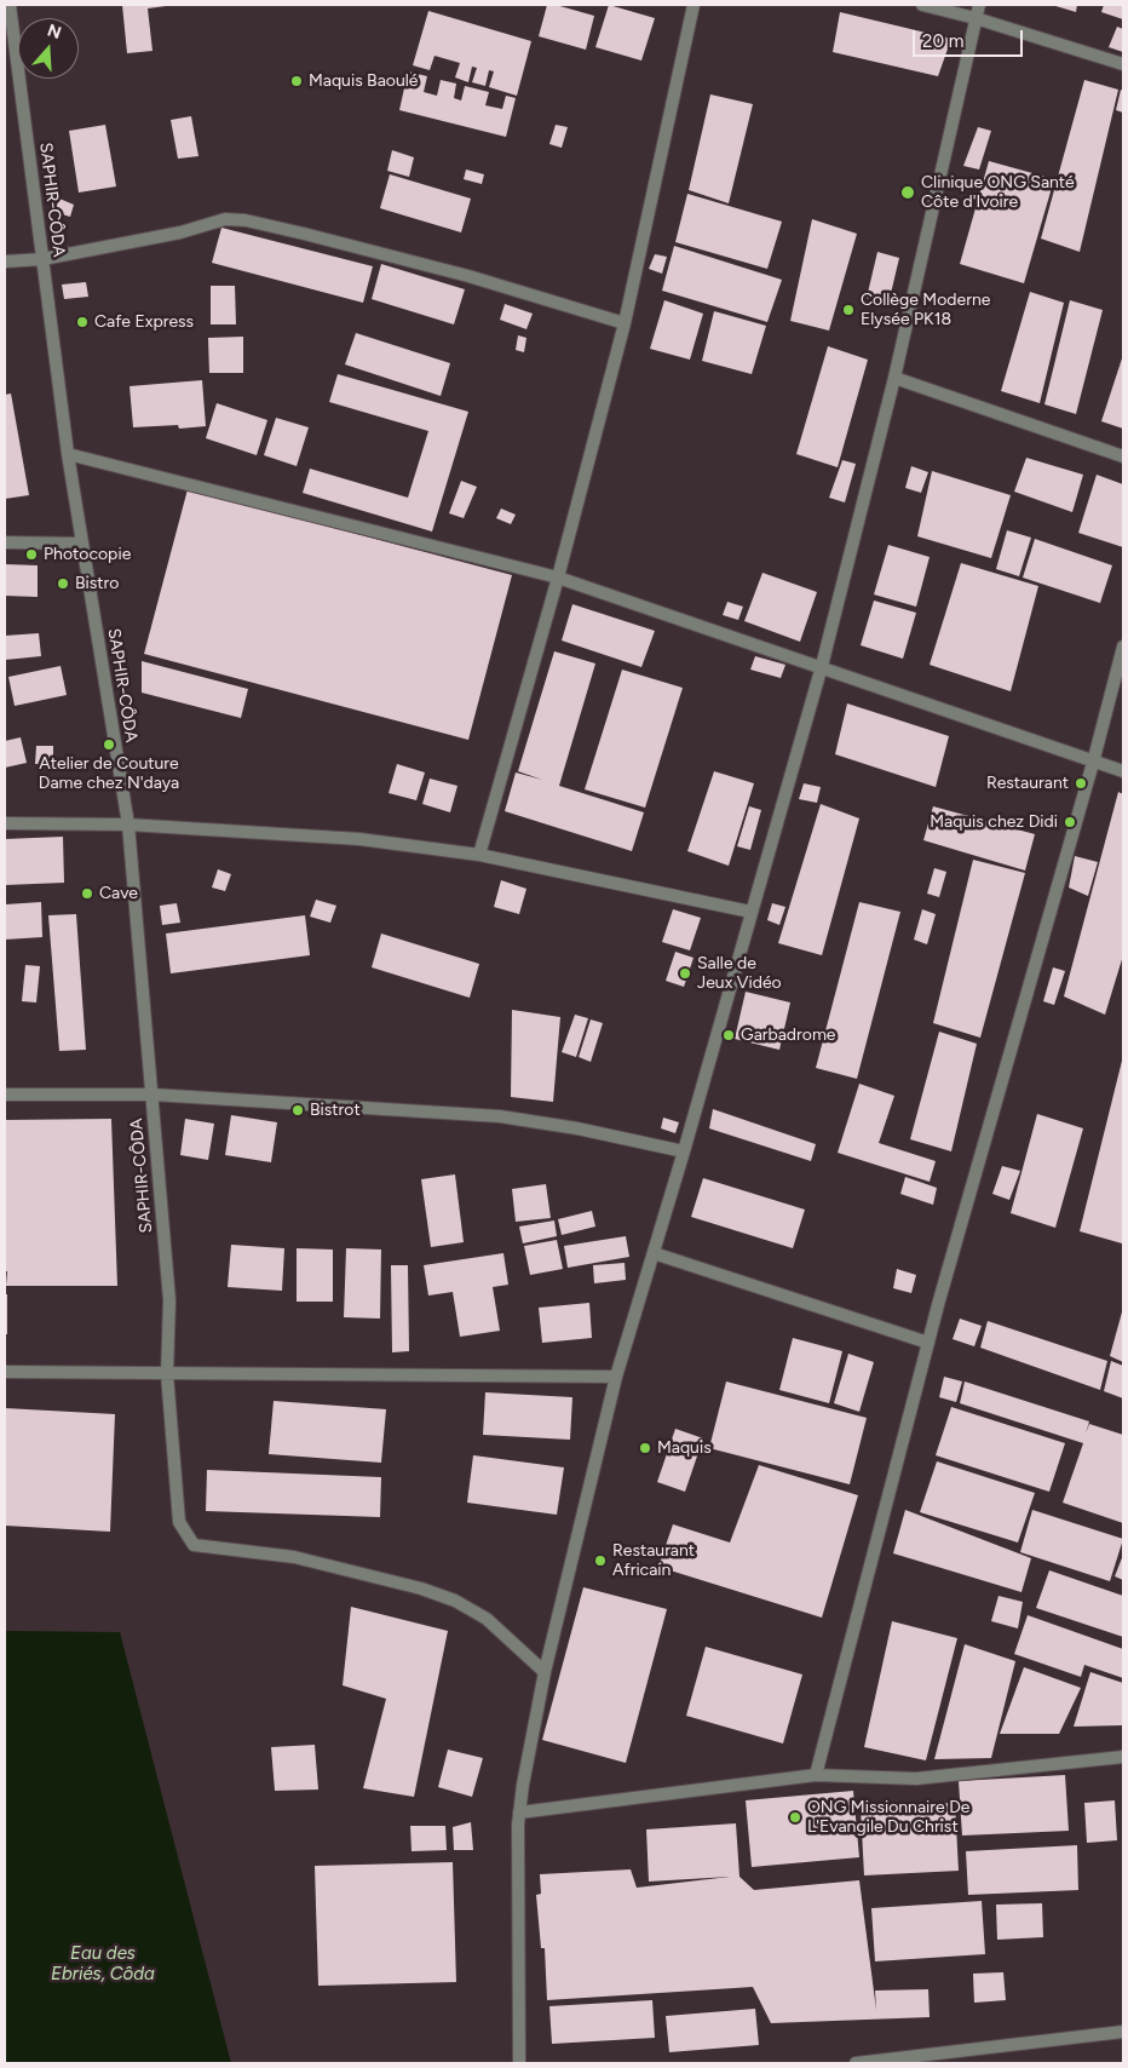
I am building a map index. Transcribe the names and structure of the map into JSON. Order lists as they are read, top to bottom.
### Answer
{
  "streets": {
    "street": ["SAPHIR-CÔDA"]
  },
  "water": ["Eau des Ebriés, Côda"],
  "places": [
    "Maquis Baoulé",
    "Clinique ONG Santé Côte d'Ivoire",
    "Collège Moderne Elysée PK18",
    "Cafe Express",
    "Photocopie",
    "Bistro",
    "Atelier de Couture Dame chez N'daya",
    "Restaurant",
    "Maquis chez Didi",
    "Cave",
    "Salle de Jeux Vidéo",
    "Garbadrome",
    "Bistrot",
    "Maquis",
    "Restaurant Africain",
    "ONG Missionnaire De L'Evangile Du Christ"
  ],
  "scale_bar": "20 m",
  "north": "top"
}
